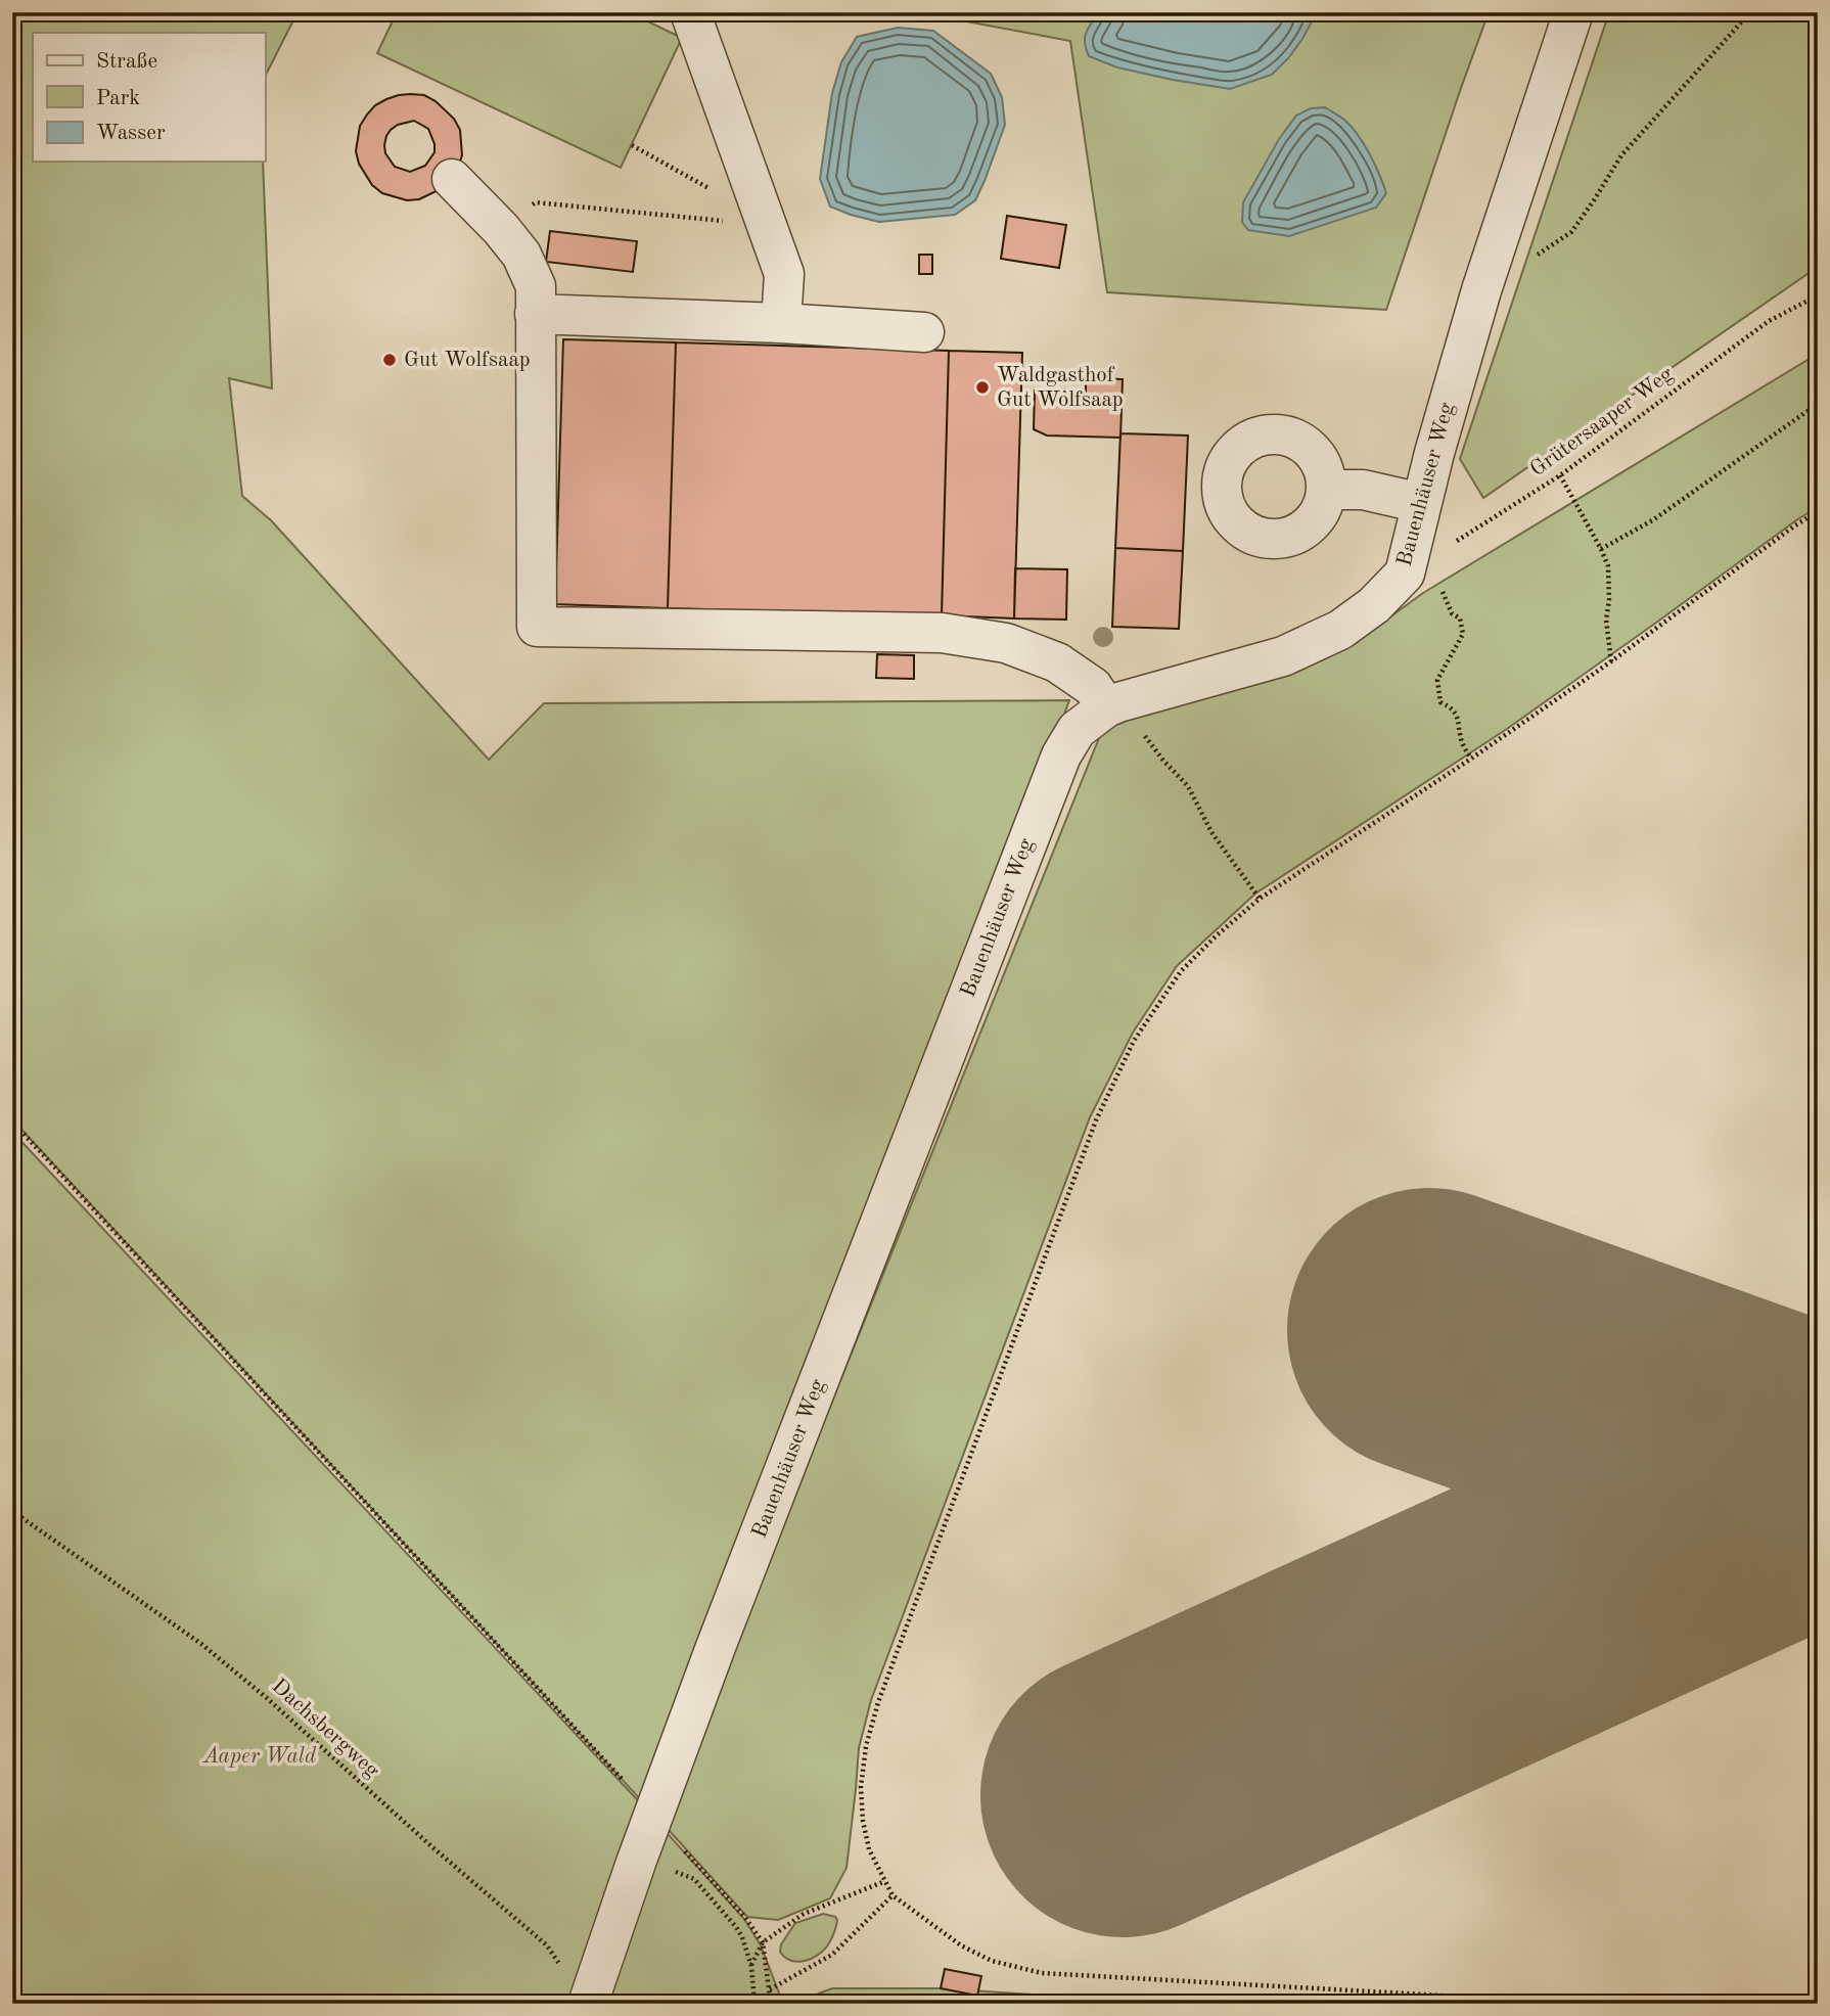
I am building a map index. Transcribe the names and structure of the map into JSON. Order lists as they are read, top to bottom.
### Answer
{
  "streets": {
    "street": ["Bauenhäuser Weg"],
    "path": ["Grütersaaper Weg", "Dachsbergweg"]
  },
  "crossings": [
    ["Grütersaaper Weg", "Bauenhäuser Weg"]
  ],
  "parks": ["Aaper Wald"],
  "places": ["Gut Wolfsaap", "Waldgasthof Gut Wolfsaap"],
  "legend": ["Straße", "Park", "Wasser"]
}
